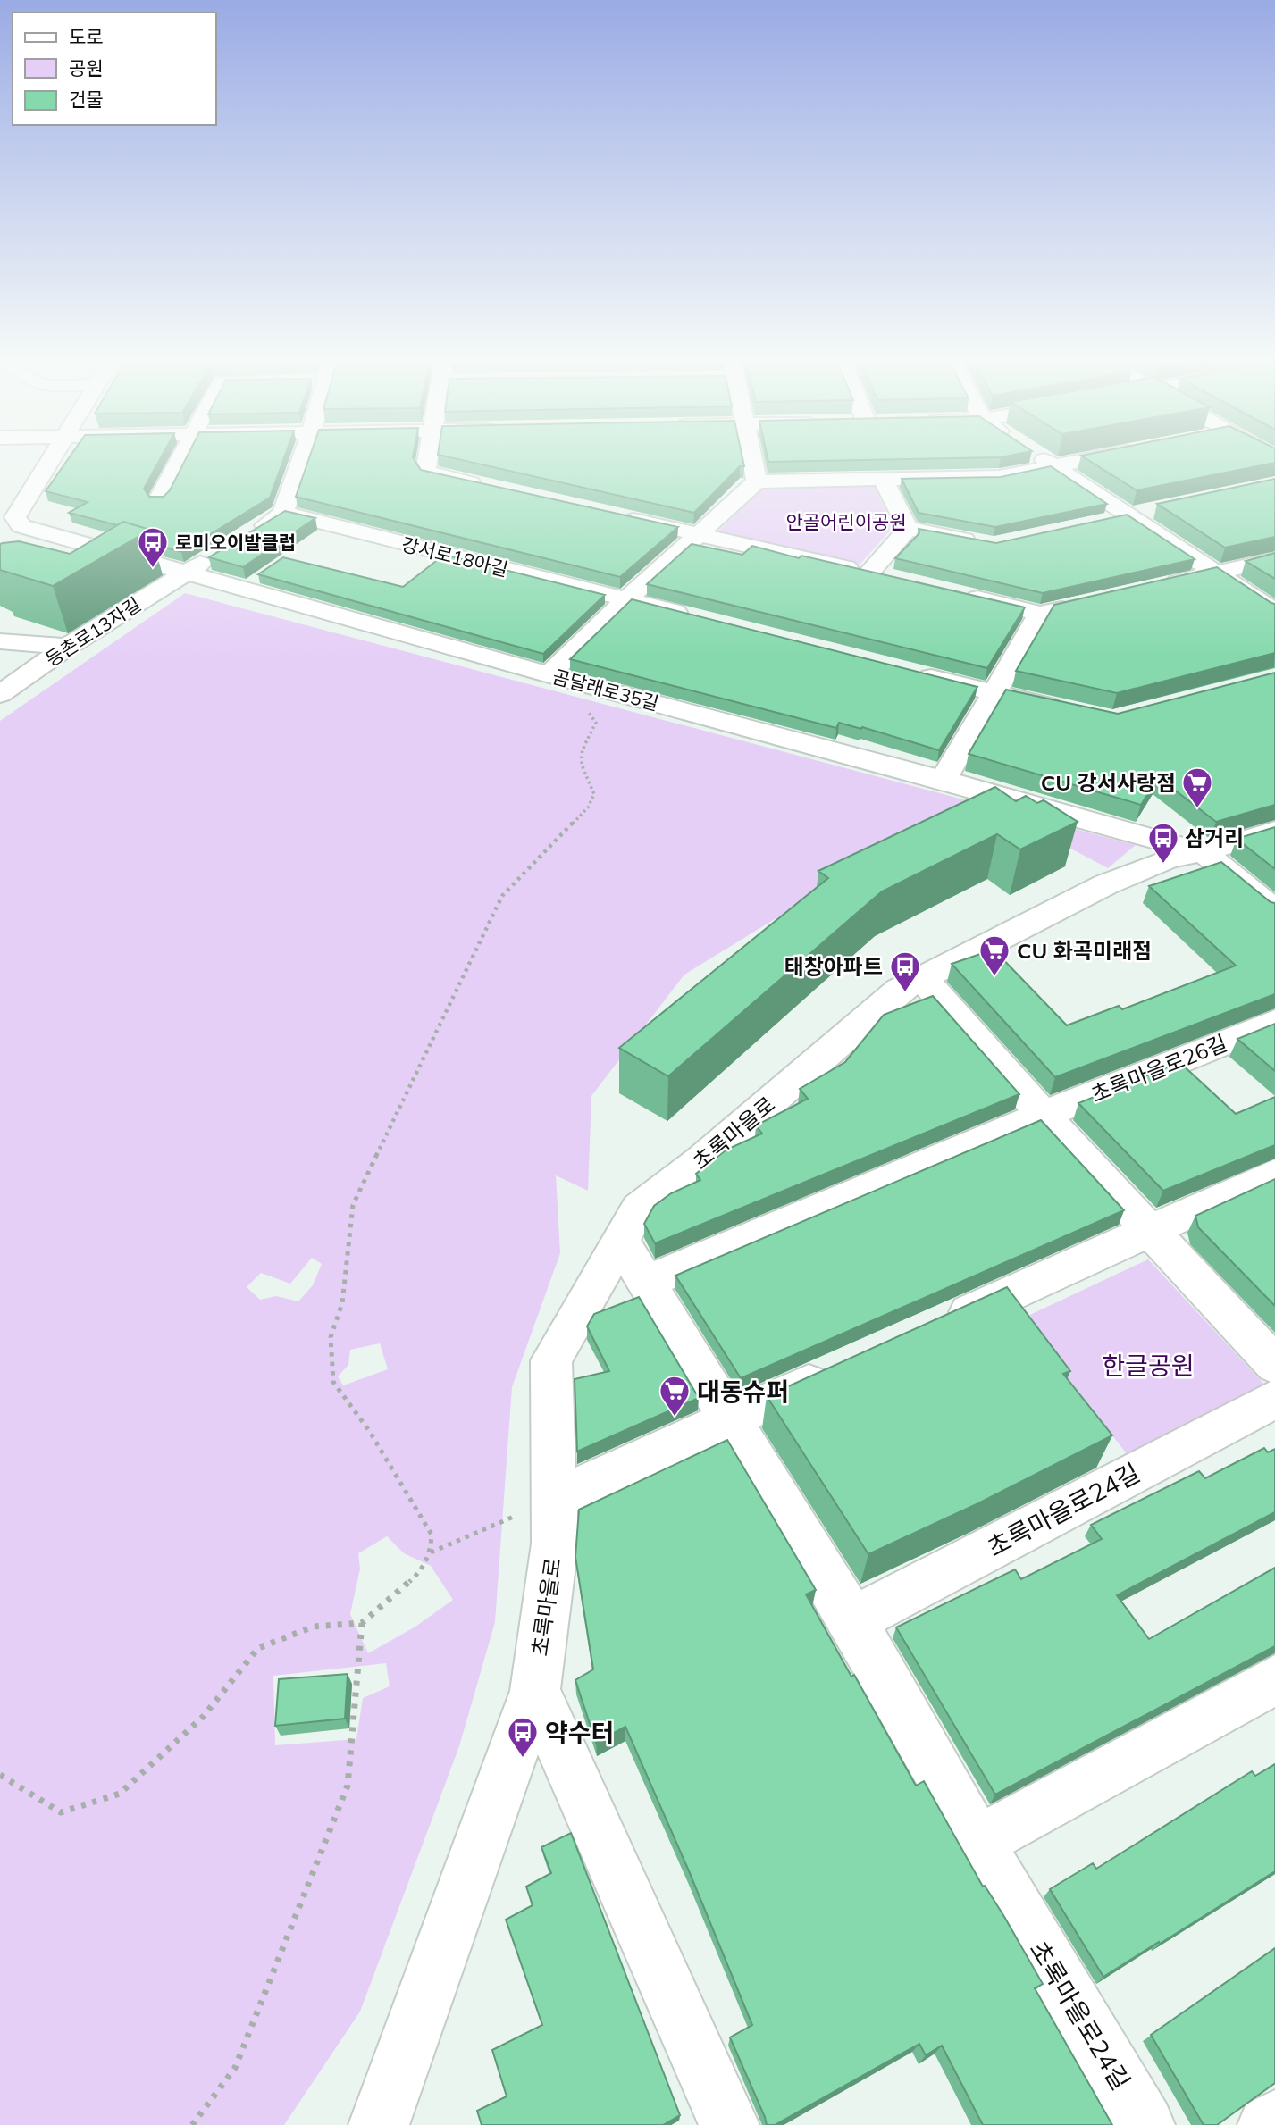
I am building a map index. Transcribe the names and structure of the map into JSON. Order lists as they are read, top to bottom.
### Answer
{
  "streets": {
    "street": [
      "강서로18아길",
      "등촌로13자길",
      "곰달래로35길",
      "초록마을로26길",
      "초록마을로",
      "초록마을로24길"
    ]
  },
  "crossings": [
    ["등촌로13자길", "곰달래로35길"],
    ["곰달래로35길", "초록마을로"],
    ["초록마을로", "초록마을로24길"]
  ],
  "parks": ["안골어린이공원", "한글공원"],
  "places": {
    "bus stop": [
      "로미오이발클럽",
      "삼거리",
      "태창아파트",
      "약수터"
    ],
    "supermarket": ["CU 강서사랑점", "CU 화곡미래점", "대동슈퍼"]
  },
  "legend": ["도로", "공원", "건물"]
}
